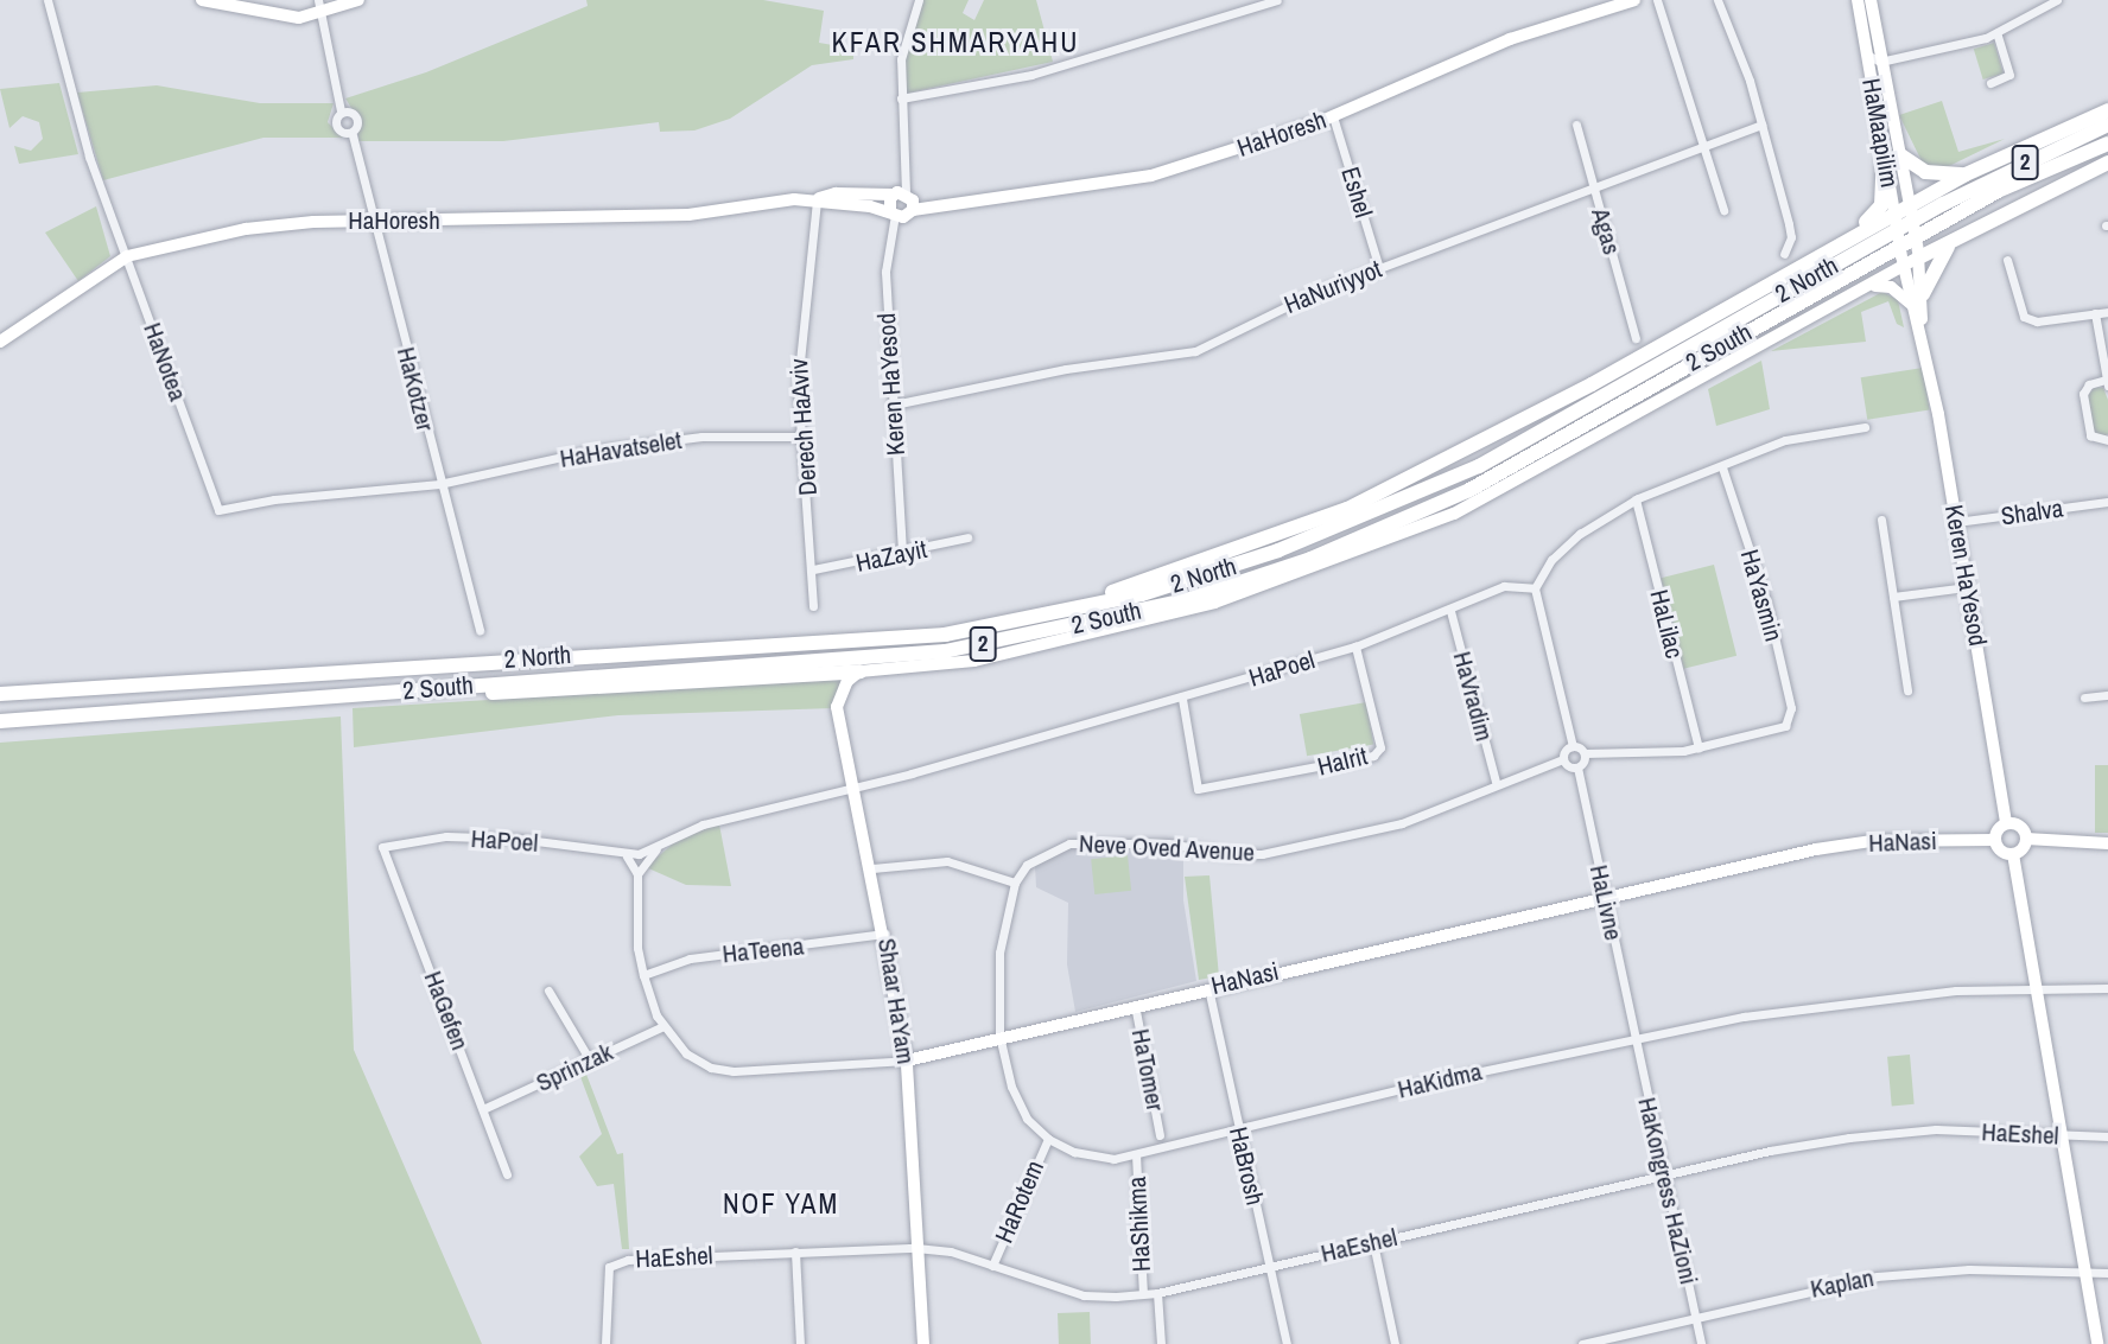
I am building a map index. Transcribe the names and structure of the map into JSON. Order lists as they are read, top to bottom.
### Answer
{
  "streets": {
    "highway": ["2", "2 North", "2 South"],
    "street": [
      "HaMaapilim",
      "HaHoresh",
      "Eshel",
      "Agas",
      "HaNuriyyot",
      "HaNotea",
      "Keren HaYesod",
      "HaKotzer",
      "Derech HaAviv",
      "HaHavatselet",
      "Shalva",
      "HaZayit",
      "HaYasmin",
      "HaLilac",
      "HaPoel",
      "HaVradim",
      "HaIrit",
      "HaNasi",
      "Neve Oved Avenue",
      "HaLivne",
      "HaTeena",
      "Shaar HaYam",
      "HaGefen",
      "Sprinzak",
      "HaTomer",
      "HaKidma",
      "HaEshel",
      "HaBrosh",
      "HaKongress HaZioni",
      "HaRotem",
      "HaShikma",
      "Kaplan"
    ]
  },
  "crossings": [
    ["HaMaapilim", "Keren HaYesod"],
    ["HaHoresh", "Eshel"],
    ["HaHoresh", "HaNotea"],
    ["HaHoresh", "Keren HaYesod"],
    ["HaHoresh", "HaKotzer"],
    ["HaHoresh", "Derech HaAviv"],
    ["Eshel", "HaNuriyyot"],
    ["Agas", "HaNuriyyot"],
    ["HaNuriyyot", "Keren HaYesod"],
    ["HaNotea", "HaKotzer"],
    ["HaNotea", "HaHavatselet"],
    ["Keren HaYesod", "Shalva"],
    ["Keren HaYesod", "HaZayit"],
    ["Keren HaYesod", "HaNasi"],
    ["HaKotzer", "HaHavatselet"],
    ["Derech HaAviv", "HaHavatselet"],
    ["Derech HaAviv", "HaZayit"],
    ["HaYasmin", "HaLilac"],
    ["HaPoel", "HaVradim"],
    ["HaPoel", "HaIrit"],
    ["HaPoel", "HaNasi"],
    ["HaPoel", "Shaar HaYam"],
    ["HaPoel", "HaGefen"],
    ["HaVradim", "Neve Oved Avenue"],
    ["HaNasi", "HaLivne"],
    ["HaNasi", "HaTeena"],
    ["HaNasi", "Shaar HaYam"],
    ["HaNasi", "Sprinzak"],
    ["HaNasi", "HaTomer"],
    ["HaNasi", "HaKidma"],
    ["HaNasi", "HaBrosh"],
    ["Neve Oved Avenue", "HaKidma"],
    ["HaLivne", "HaKidma"],
    ["HaLivne", "HaKongress HaZioni"],
    ["HaTeena", "Shaar HaYam"],
    ["Shaar HaYam", "HaEshel"],
    ["HaGefen", "Sprinzak"],
    ["HaKidma", "HaBrosh"],
    ["HaKidma", "HaKongress HaZioni"],
    ["HaKidma", "HaRotem"],
    ["HaKidma", "HaShikma"],
    ["HaEshel", "HaBrosh"],
    ["HaEshel", "HaKongress HaZioni"],
    ["HaEshel", "HaRotem"],
    ["HaEshel", "HaShikma"],
    ["HaKongress HaZioni", "Kaplan"]
  ],
  "districts": ["KFAR SHMARYAHU", "NOF YAM"]
}
